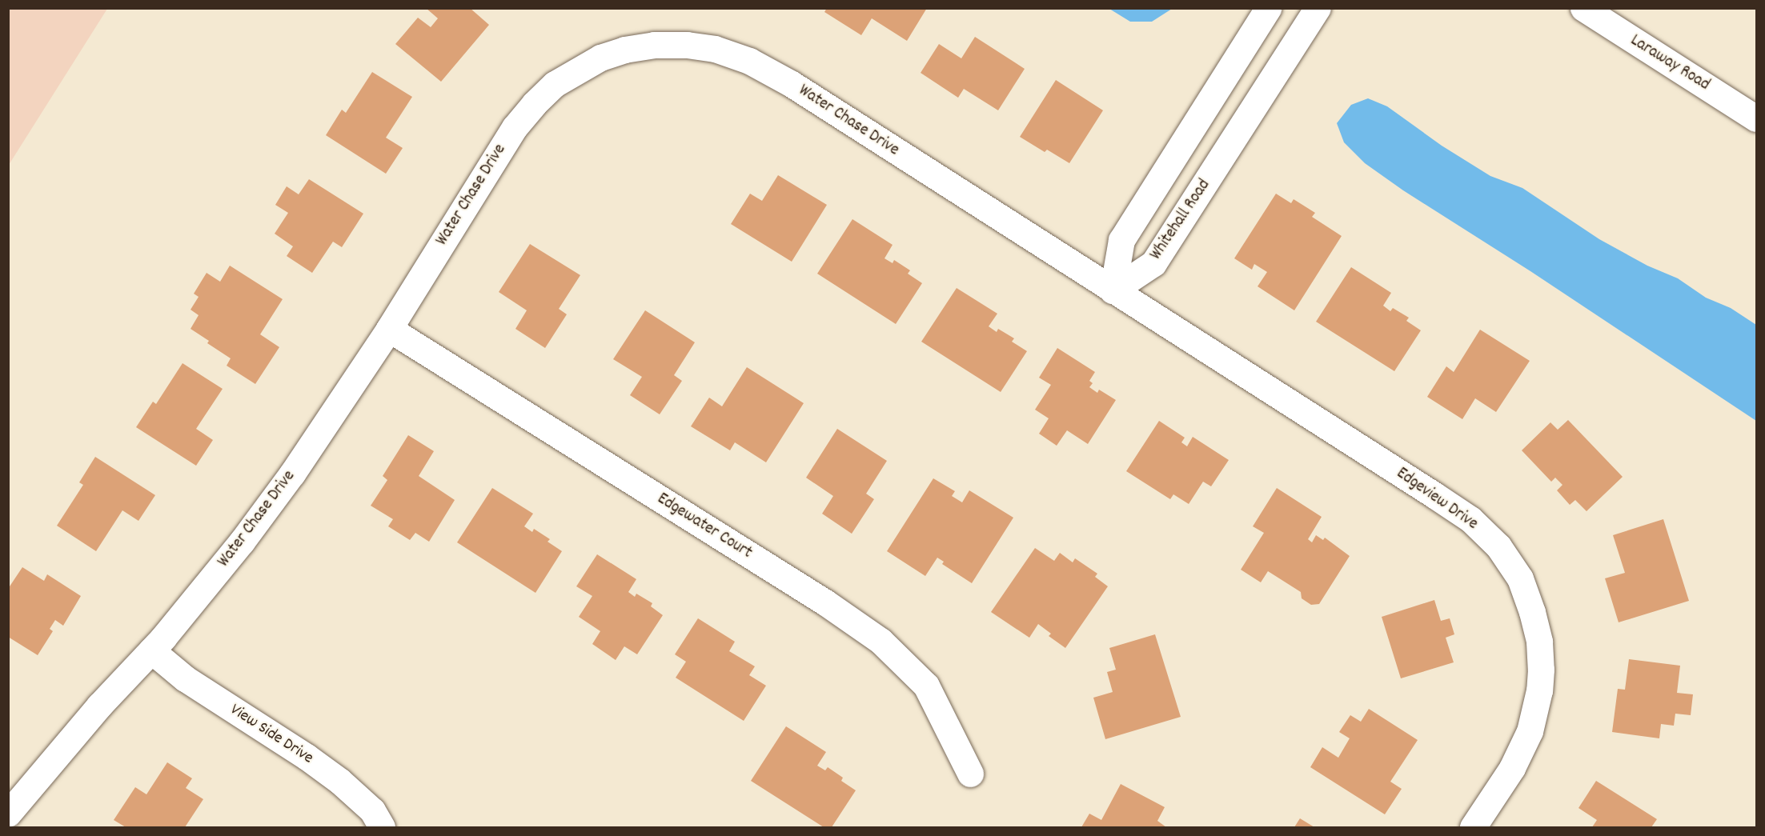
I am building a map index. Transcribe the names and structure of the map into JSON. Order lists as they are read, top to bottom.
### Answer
{
  "streets": {
    "street": [
      "Laraway Road",
      "Water Chase Drive",
      "Whitehall Road",
      "Edgeview Drive",
      "Edgewater Court",
      "View Side Drive"
    ]
  },
  "crossings": [
    ["Water Chase Drive", "Whitehall Road"],
    ["Water Chase Drive", "Edgeview Drive"],
    ["Water Chase Drive", "Edgewater Court"],
    ["Water Chase Drive", "View Side Drive"],
    ["Whitehall Road", "Edgeview Drive"]
  ]
}
